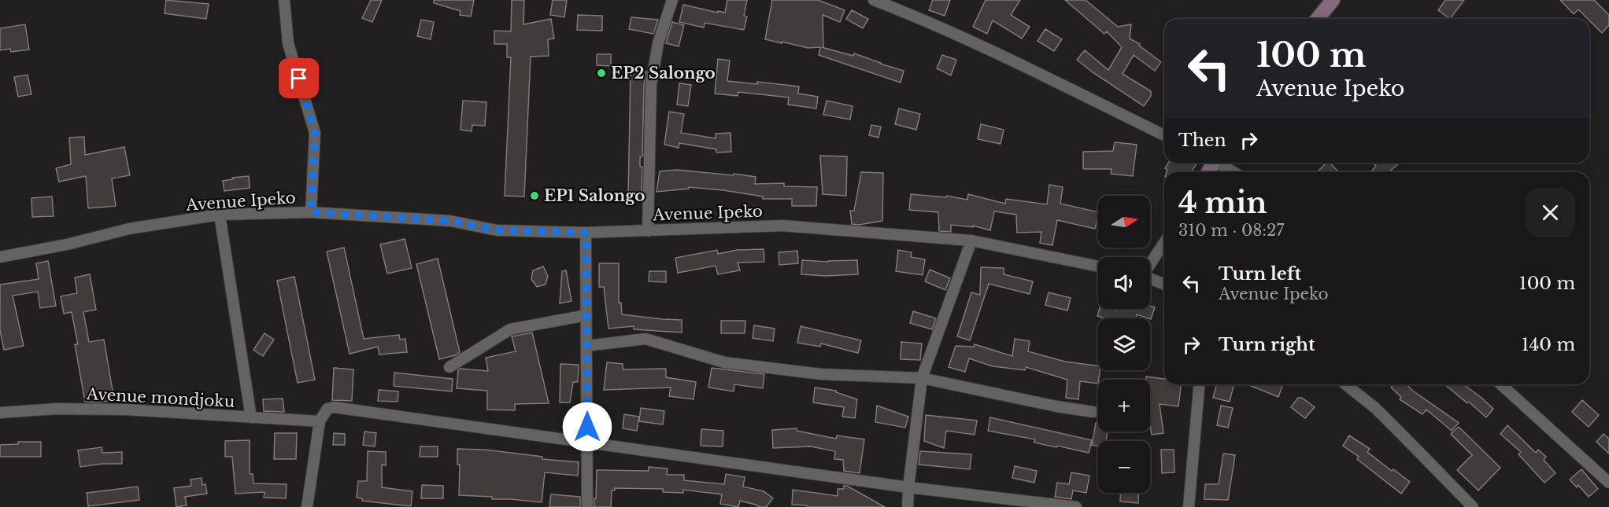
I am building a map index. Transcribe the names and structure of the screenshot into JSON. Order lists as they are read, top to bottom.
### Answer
{
  "streets": {
    "street": ["Avenue Ipeko", "Avenue mondjoku"]
  },
  "places": ["EP2 Salongo", "EP1 Salongo"],
  "north": "right",
  "page": {
    "turn": ["100 m", "Avenue Ipeko"],
    "then": "Then",
    "heading": ["4 min", "310 m · 08:27"],
    "map_buttons": ["+", "−"],
    "list": [
      {
        "name": "Turn left",
        "note": "Avenue Ipeko",
        "value": "100 m"
      },
      {
        "name": "Turn right",
        "value": "140 m"
      }
    ]
  }
}
